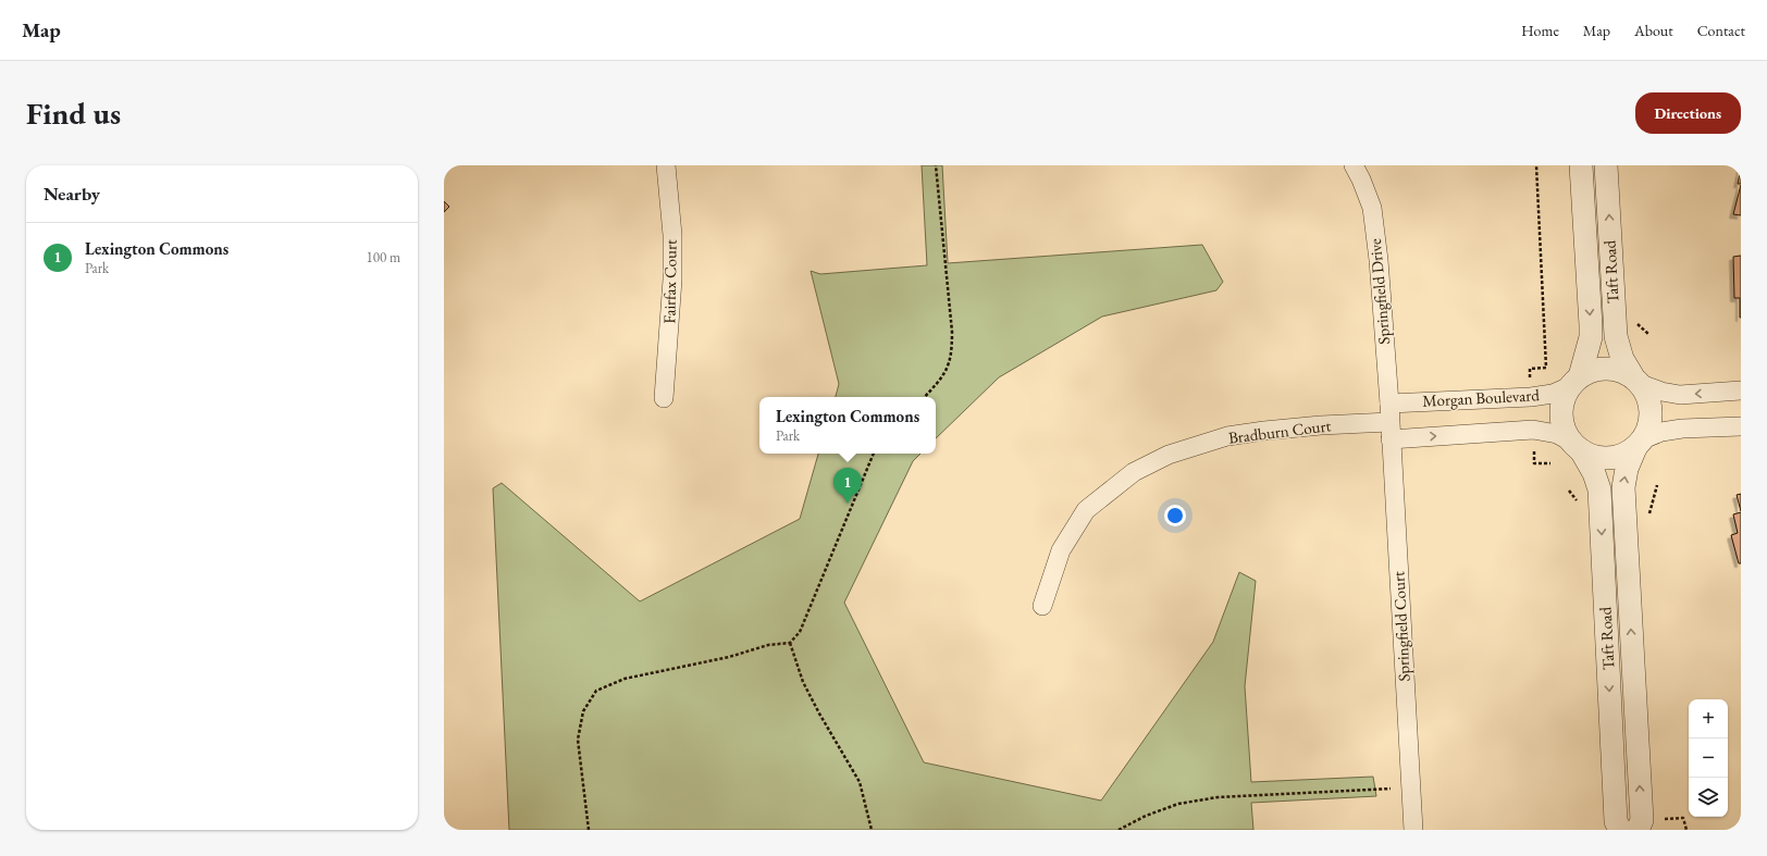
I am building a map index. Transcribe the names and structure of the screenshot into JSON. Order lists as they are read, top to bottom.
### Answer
{
  "streets": {
    "street": [
      "Taft Road",
      "Fairfax Court",
      "Springfield Drive",
      "Morgan Boulevard",
      "Bradburn Court",
      "Springfield Court"
    ]
  },
  "crossings": [
    ["Taft Road", "Morgan Boulevard"],
    ["Springfield Drive", "Morgan Boulevard"],
    ["Springfield Drive", "Bradburn Court"],
    ["Springfield Drive", "Springfield Court"],
    ["Bradburn Court", "Springfield Court"]
  ],
  "page": {
    "header": "Map",
    "nav": [
      "Home",
      "Map",
      "About",
      "Contact"
    ],
    "buttons": "Directions",
    "title": "Find us",
    "heading": "Nearby",
    "list": [
      {
        "mark": "1",
        "name": "Lexington Commons",
        "note": "Park",
        "value": "100 m"
      }
    ],
    "popup": ["Lexington Commons", "Park"],
    "pins": "1",
    "map_buttons": ["+", "−"]
  }
}
